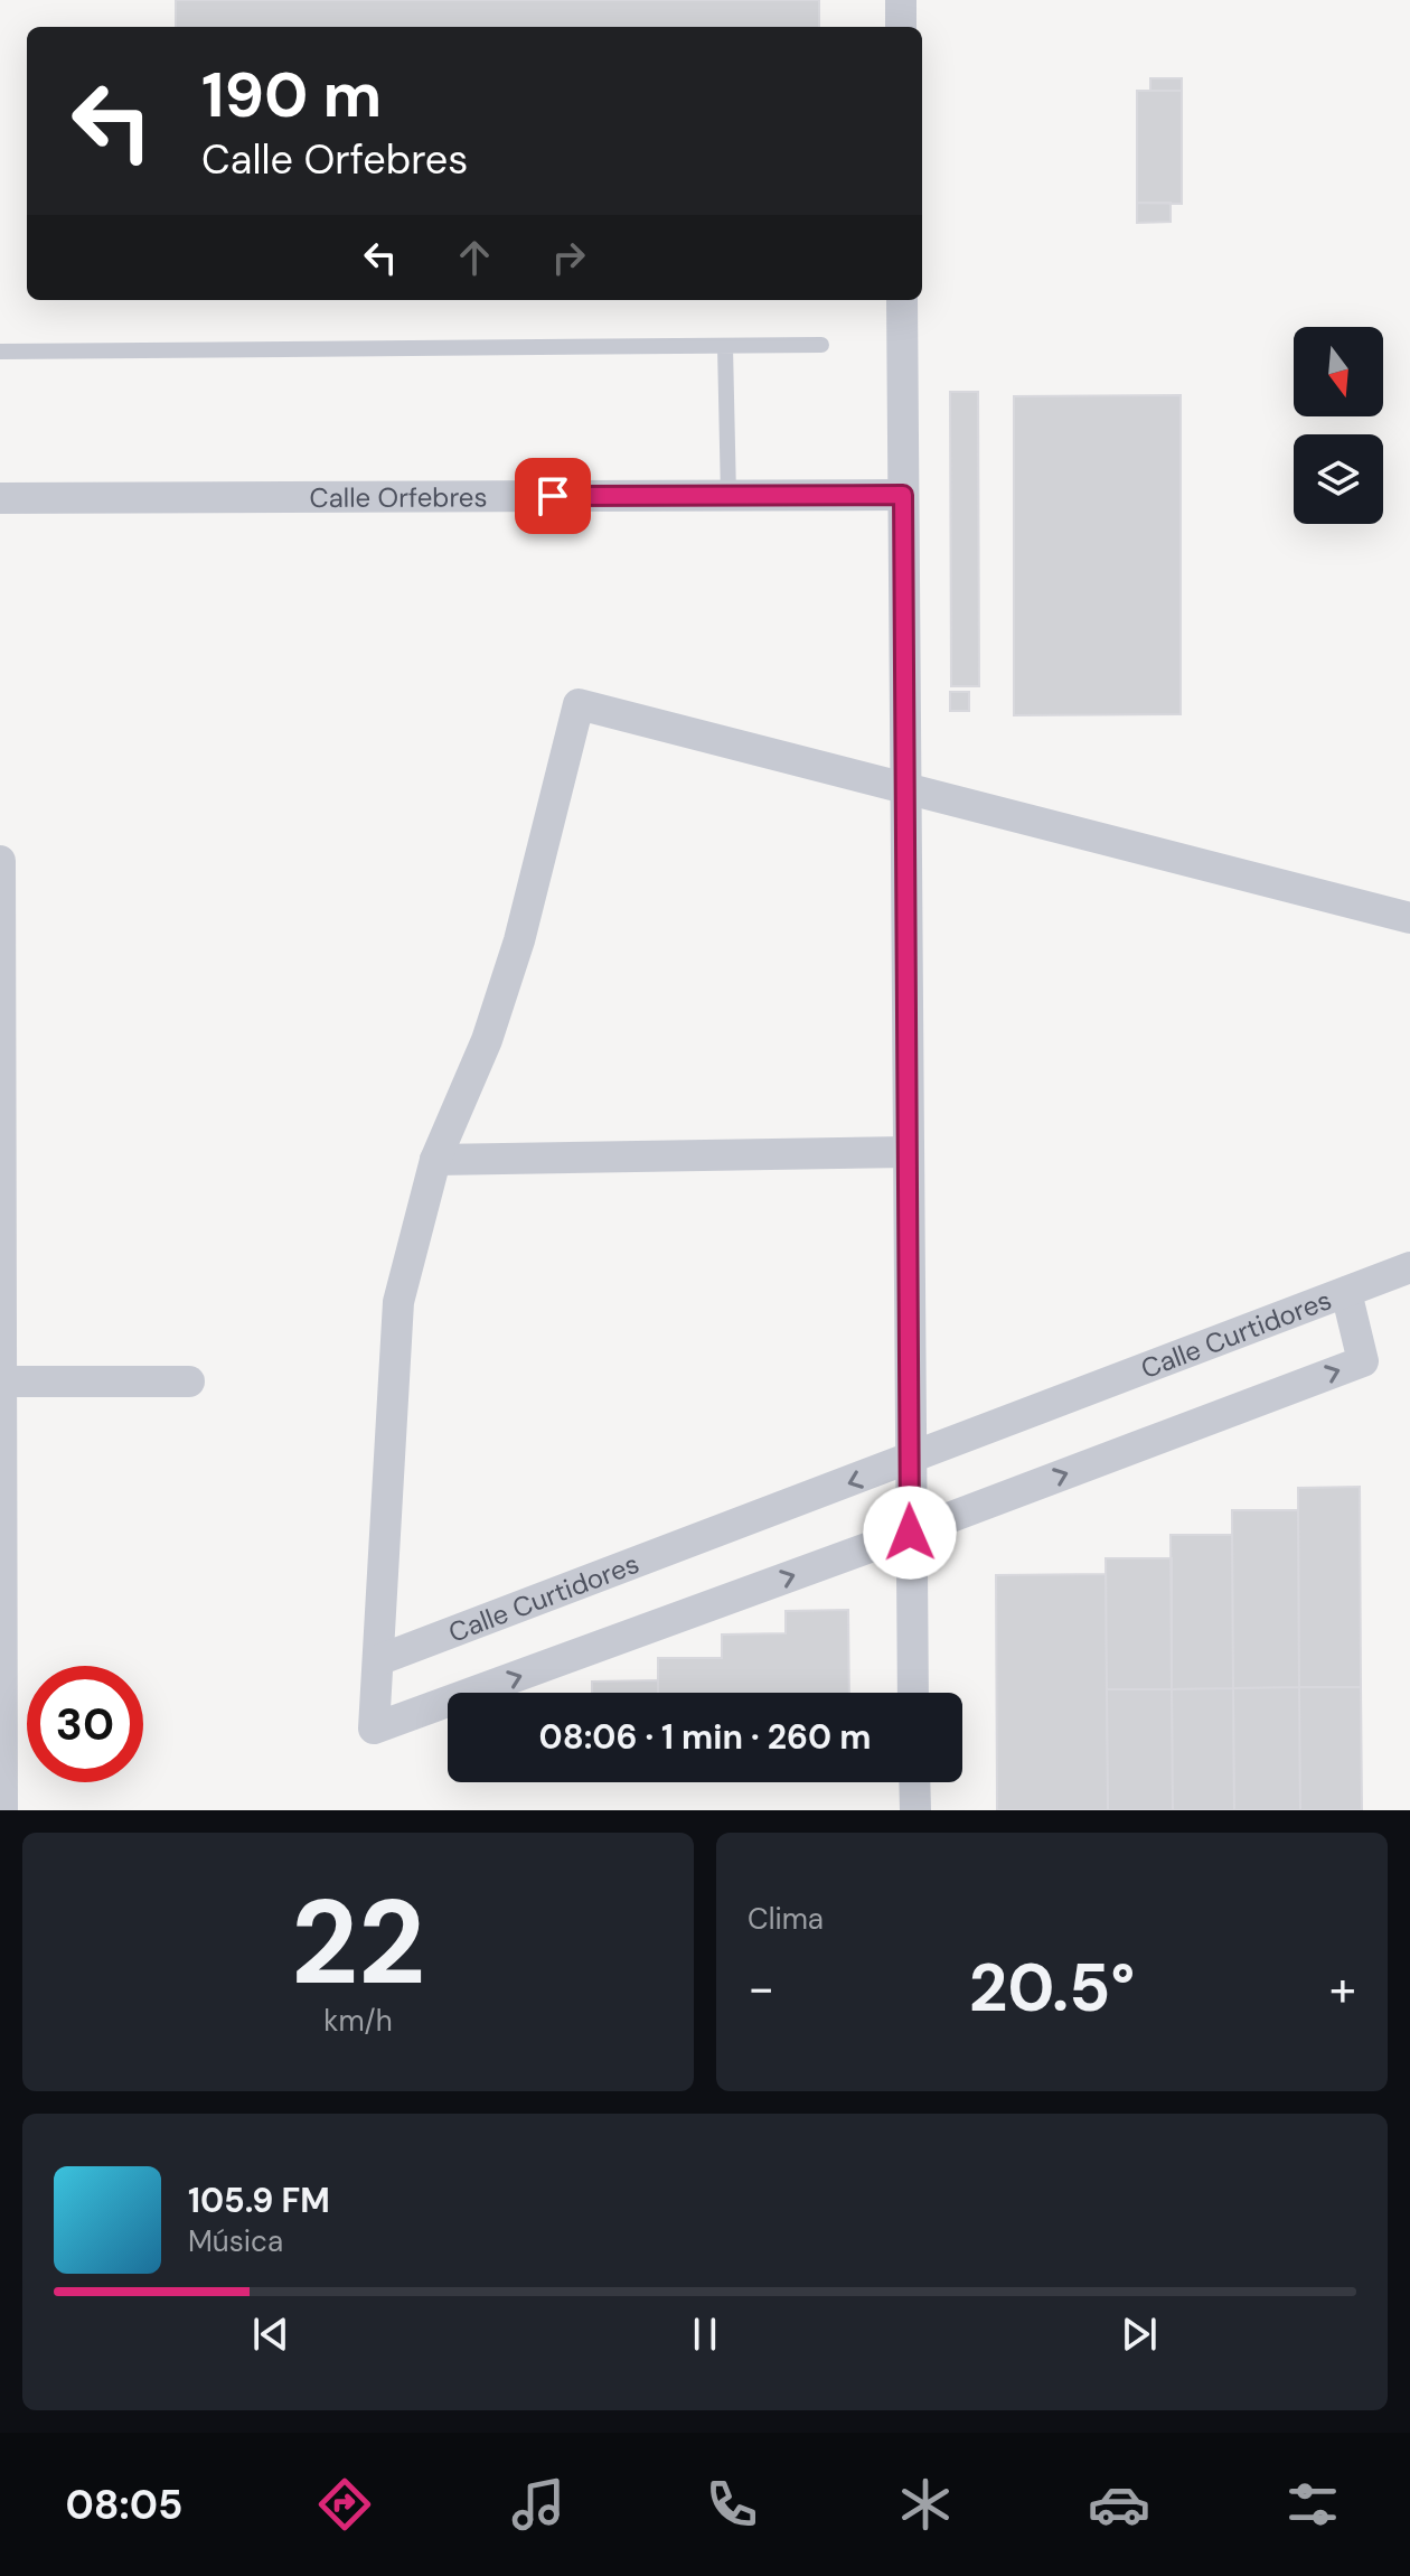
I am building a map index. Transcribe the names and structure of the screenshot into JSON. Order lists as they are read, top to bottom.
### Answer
{
  "streets": {
    "street": ["Calle Orfebres", "Calle Curtidores"]
  },
  "north": "bottom",
  "page": {
    "turn": ["190 m", "Calle Orfebres"],
    "limit": "30",
    "trip": "08:06 · 1 min · 260 m",
    "tile": [
      ["22", "km/h"],
      "Clima"
    ],
    "heat": ["−", "20.5°", "+"],
    "song": ["105.9 FM", "Música"],
    "tabs": "08:05"
  }
}
